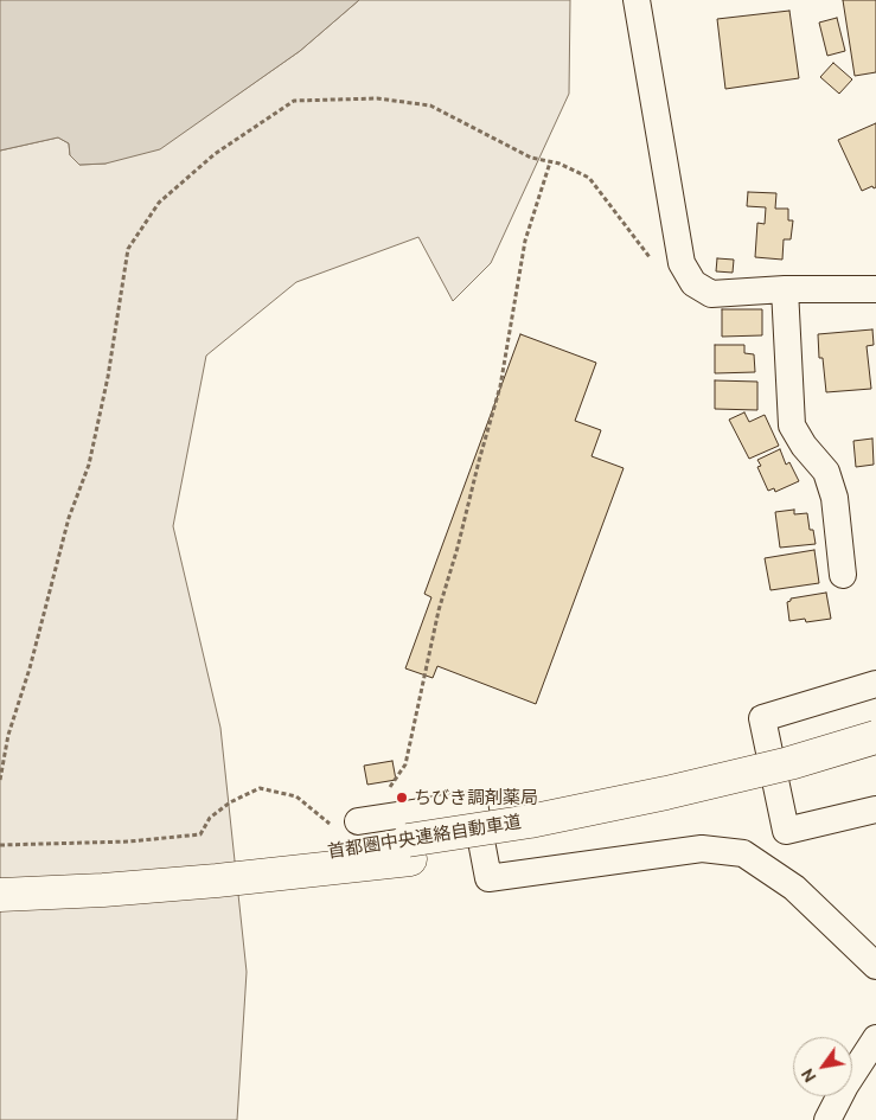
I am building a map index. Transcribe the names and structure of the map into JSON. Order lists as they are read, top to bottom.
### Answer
{
  "streets": {
    "highway": ["首都圏中央連絡自動車道"]
  },
  "places": ["ちびき調剤薬局"],
  "north": "bottom left"
}
